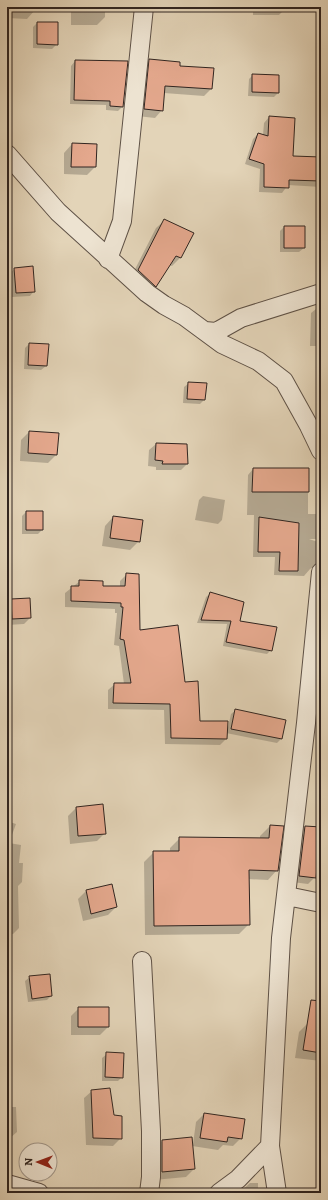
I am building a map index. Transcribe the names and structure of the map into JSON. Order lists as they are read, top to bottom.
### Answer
{
  "north": "left"
}
